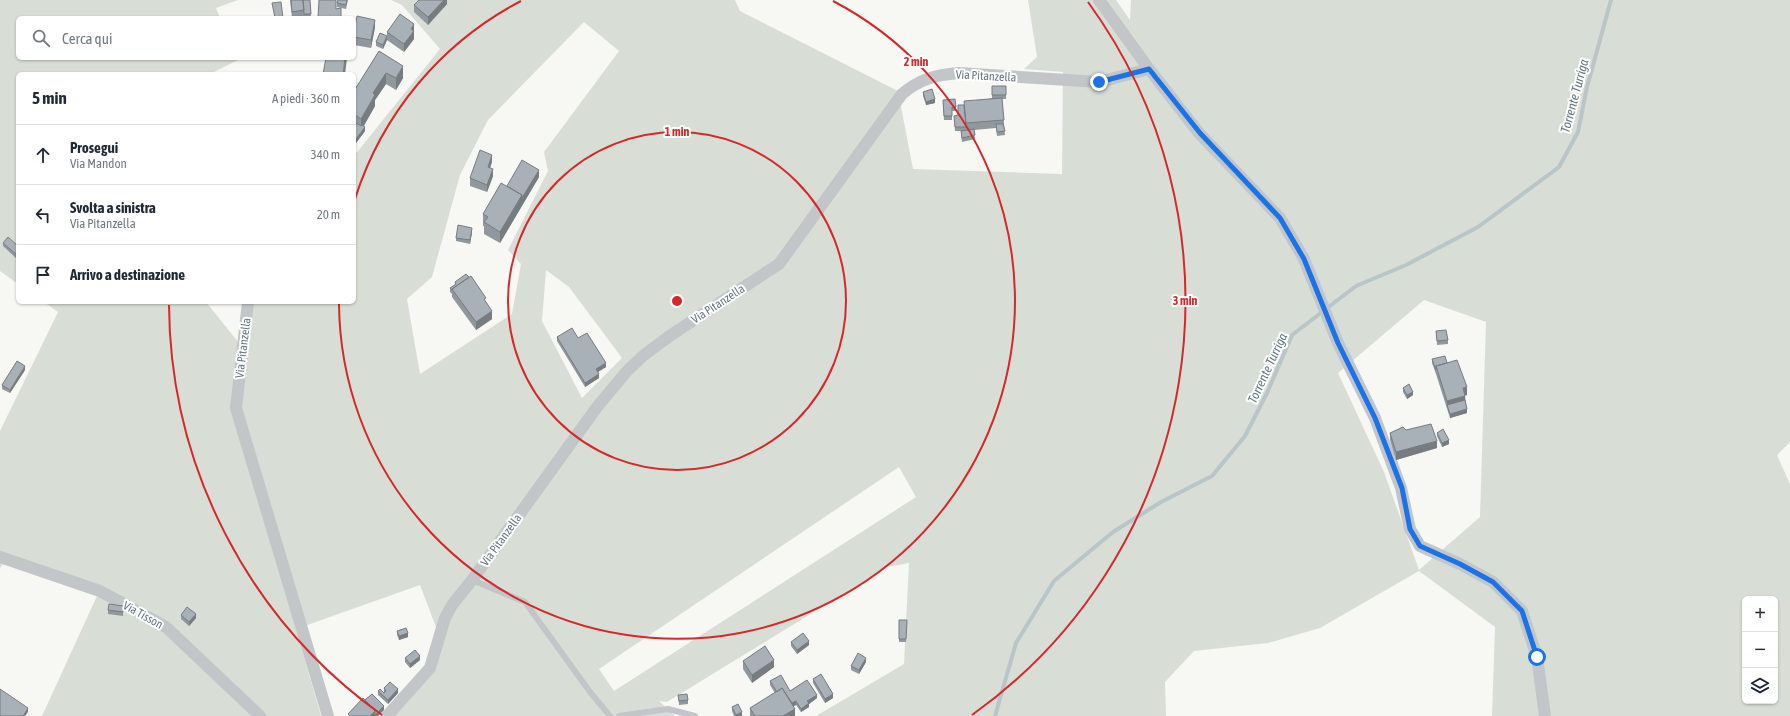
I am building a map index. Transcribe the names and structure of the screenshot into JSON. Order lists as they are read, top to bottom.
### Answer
{
  "streets": {
    "street": ["Via Pitanzella", "Via Tisson"]
  },
  "water": ["Torrente Turriga"],
  "page": {
    "search": "Cerca qui",
    "heading": ["5 min", "A piedi · 360 m"],
    "list": [
      ["Prosegui", "Via Mandon", "340 m"],
      ["Svolta a sinistra", "Via Pitanzella", "20 m"],
      "Arrivo a destinazione"
    ],
    "map_buttons": ["+", "−"]
  },
  "rings": ["2 min", "1 min", "3 min"]
}
